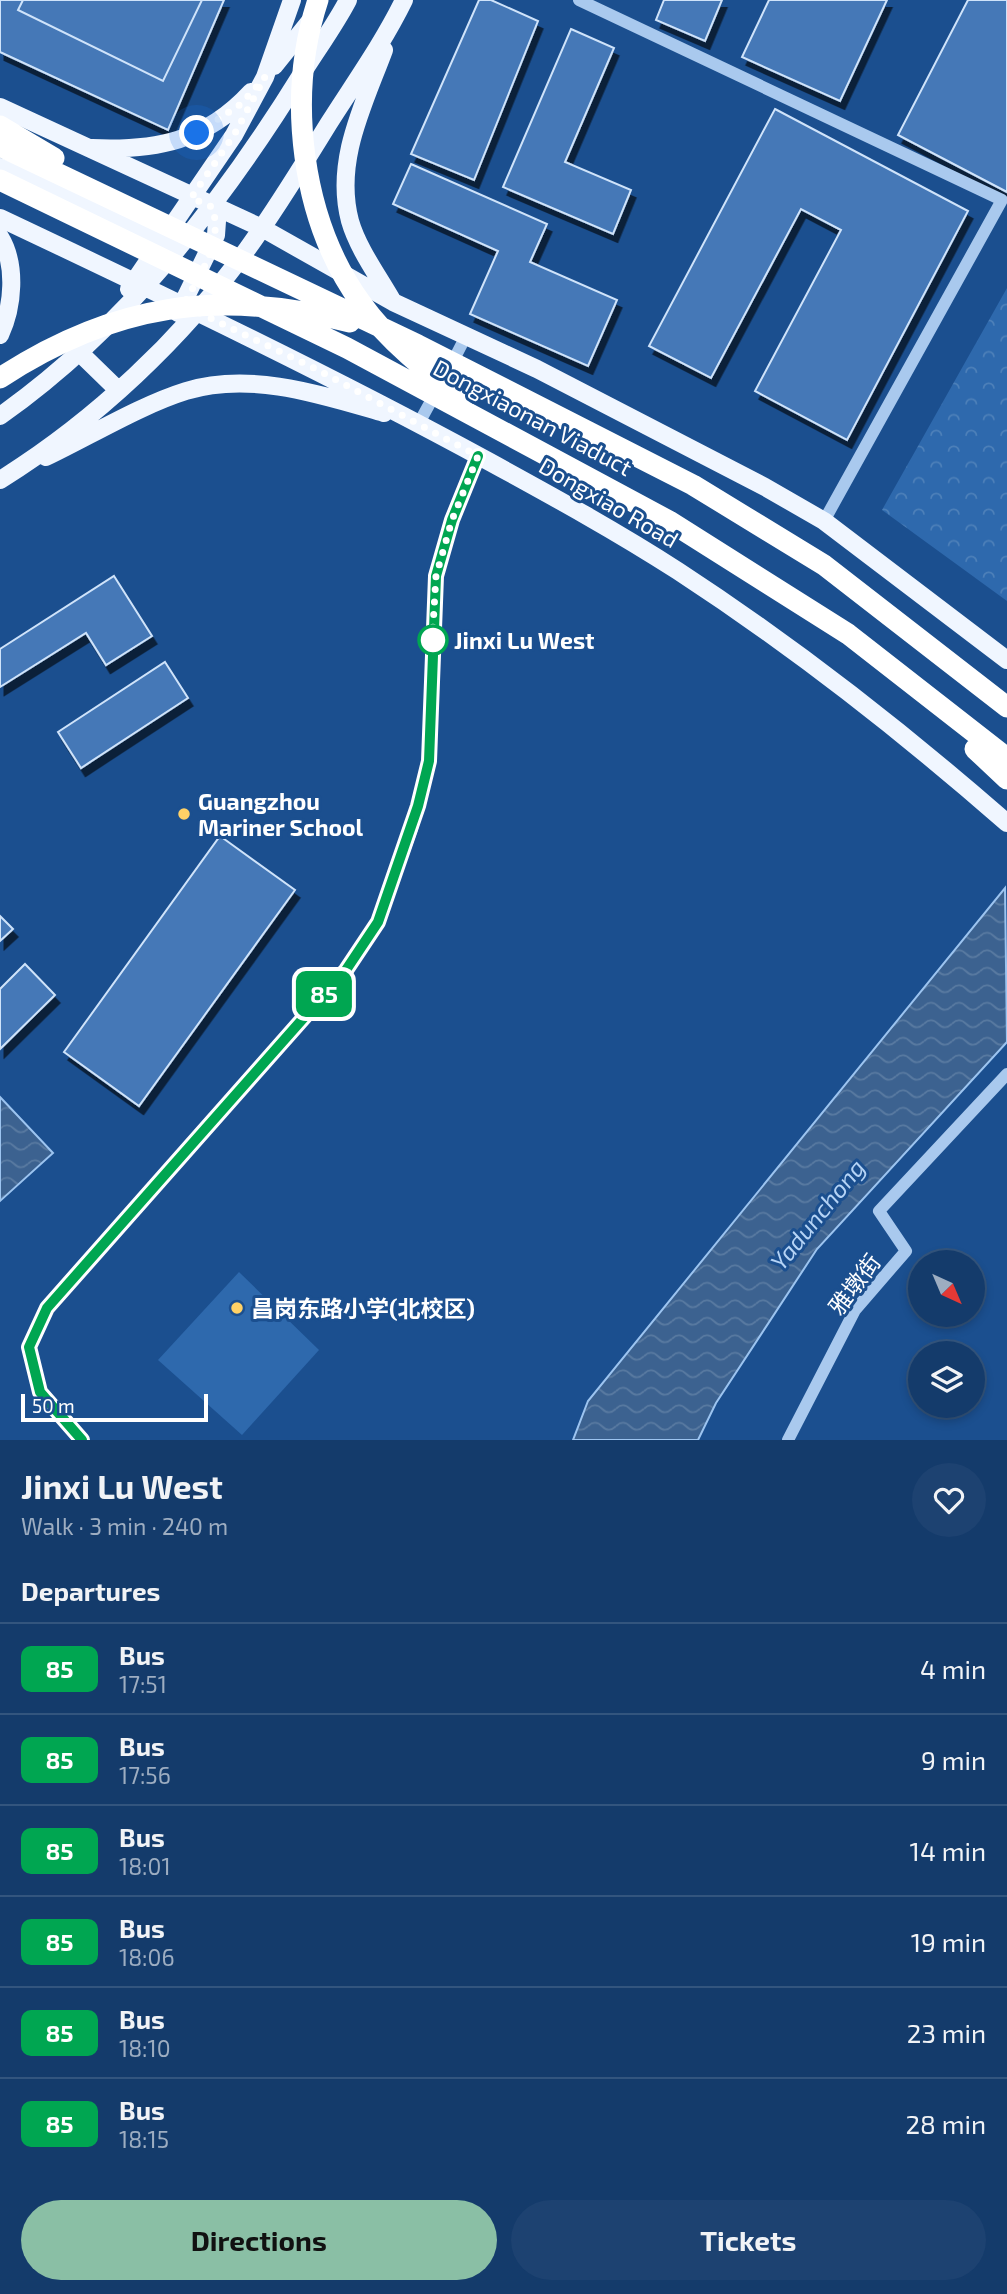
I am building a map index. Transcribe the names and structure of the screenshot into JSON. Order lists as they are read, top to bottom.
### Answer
{
  "streets": {
    "highway": ["Dongxiaonan Viaduct"],
    "main road": ["Dongxiao Road"],
    "street": ["雅墩街"]
  },
  "water": ["Yadunchong"],
  "places": ["Jinxi Lu West", "Guangzhou Mariner School", "昌岗东路小学(北校区)"],
  "lines": ["bus line 85"],
  "scale_bar": "50 m",
  "north": "bottom right",
  "page": {
    "on_map": "85",
    "scale": "50 m",
    "heading": [
      ["Jinxi Lu West", "Walk · 3 min · 240 m"],
      "Departures"
    ],
    "list": [
      {
        "mark": "85",
        "name": "Bus",
        "note": "17:51",
        "value": "4 min"
      },
      {
        "mark": "85",
        "name": "Bus",
        "note": "17:56",
        "value": "9 min"
      },
      {
        "mark": "85",
        "name": "Bus",
        "note": "18:01",
        "value": "14 min"
      },
      {
        "mark": "85",
        "name": "Bus",
        "note": "18:06",
        "value": "19 min"
      },
      {
        "mark": "85",
        "name": "Bus",
        "note": "18:10",
        "value": "23 min"
      },
      {
        "mark": "85",
        "name": "Bus",
        "note": "18:15",
        "value": "28 min"
      }
    ],
    "buttons": ["Directions", "Tickets"]
  }
}
